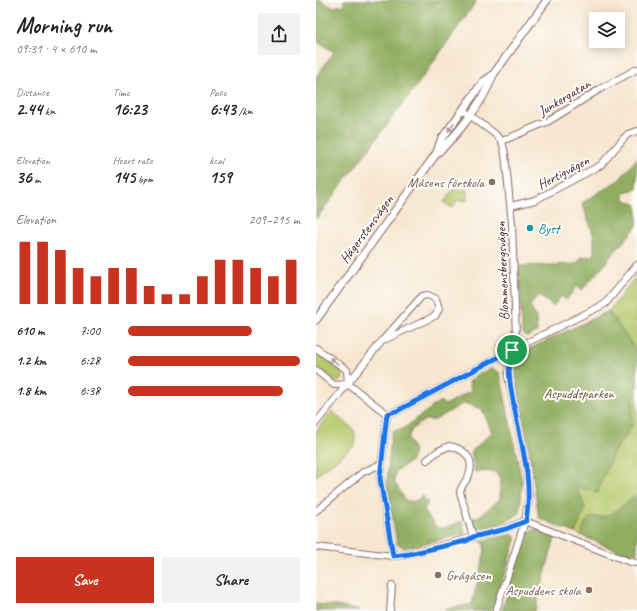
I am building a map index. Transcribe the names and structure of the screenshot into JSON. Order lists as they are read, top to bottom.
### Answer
{
  "streets": {
    "street": [
      "Junkergatan",
      "Hertigvägen",
      "Hägerstensvägen",
      "Blommensbergsvägen"
    ]
  },
  "crossings": [
    ["Junkergatan", "Blommensbergsvägen"],
    ["Hertigvägen", "Blommensbergsvägen"]
  ],
  "parks": ["Aspuddsparken"],
  "places": [
    "Måsens förskola",
    "Byst",
    "Grågåsen",
    "Aspuddens skola"
  ],
  "page": {
    "heading": ["Morning run", "09:31 · 4 × 610 m"],
    "stats": [
      ["Distance", "2.44 km"],
      ["Time", "16:23"],
      ["Pace", "6:43 /km"],
      ["Elevation", "36 m"],
      ["Heart rate", "145 bpm"],
      ["kcal", "159"]
    ],
    "chart": ["Elevation", "209–215 m"],
    "list": [
      {
        "name": "610 m",
        "note": "7:00"
      },
      {
        "name": "1.2 km",
        "note": "6:28"
      },
      {
        "name": "1.8 km",
        "note": "6:38"
      }
    ],
    "buttons": ["Save", "Share"]
  }
}
